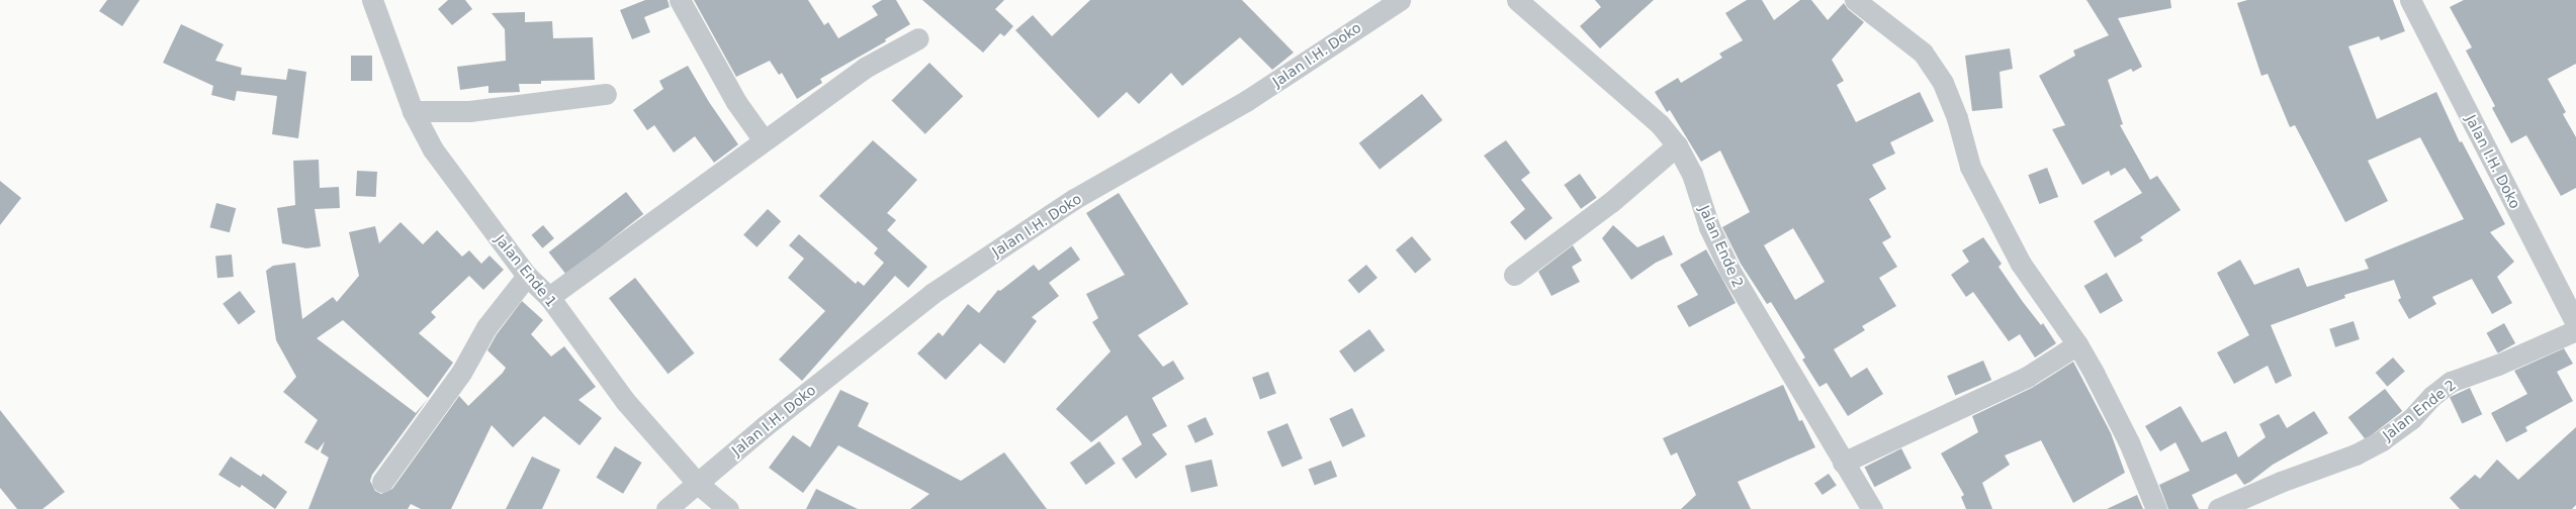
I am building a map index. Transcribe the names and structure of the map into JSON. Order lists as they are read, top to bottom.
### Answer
{
  "streets": {
    "street": ["Jalan I.H. Doko", "Jalan Ende 2", "Jalan Ende 1"]
  },
  "crossings": [
    ["Jalan I.H. Doko", "Jalan Ende 1"]
  ]
}
